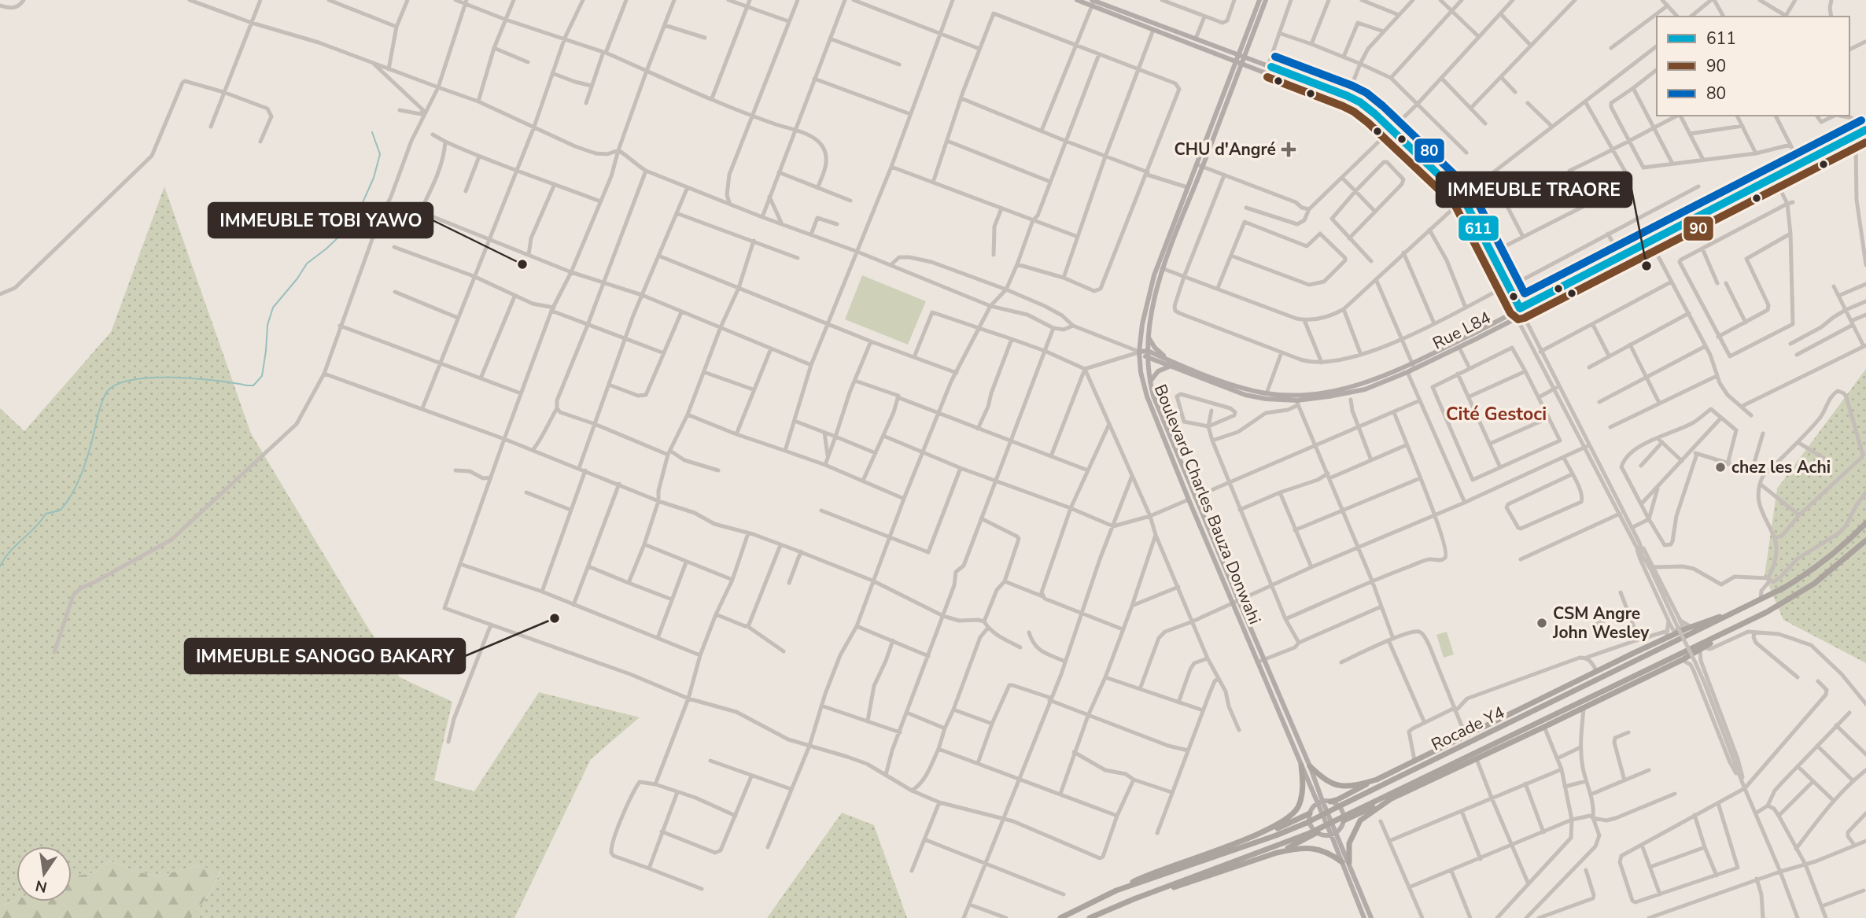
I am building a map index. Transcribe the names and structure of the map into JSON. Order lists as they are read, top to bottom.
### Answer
{
  "streets": {
    "highway": ["Rocade Y4"],
    "main road": ["Rue L84", "Boulevard Charles Bauza Donwahi"]
  },
  "crossings": [
    ["Rue L84", "Boulevard Charles Bauza Donwahi"]
  ],
  "districts": ["Cité Gestoci"],
  "places": {
    "health": ["CHU d'Angré"],
    "other": [
      "IMMEUBLE TOBI YAWO",
      "IMMEUBLE TRAORE",
      "chez les Achi",
      "IMMEUBLE SANOGO BAKARY",
      "CSM Angre John Wesley"
    ]
  },
  "lines": ["transit line 80", "transit line 611", "transit line 90"],
  "legend": ["611", "90", "80"],
  "north": "bottom"
}
